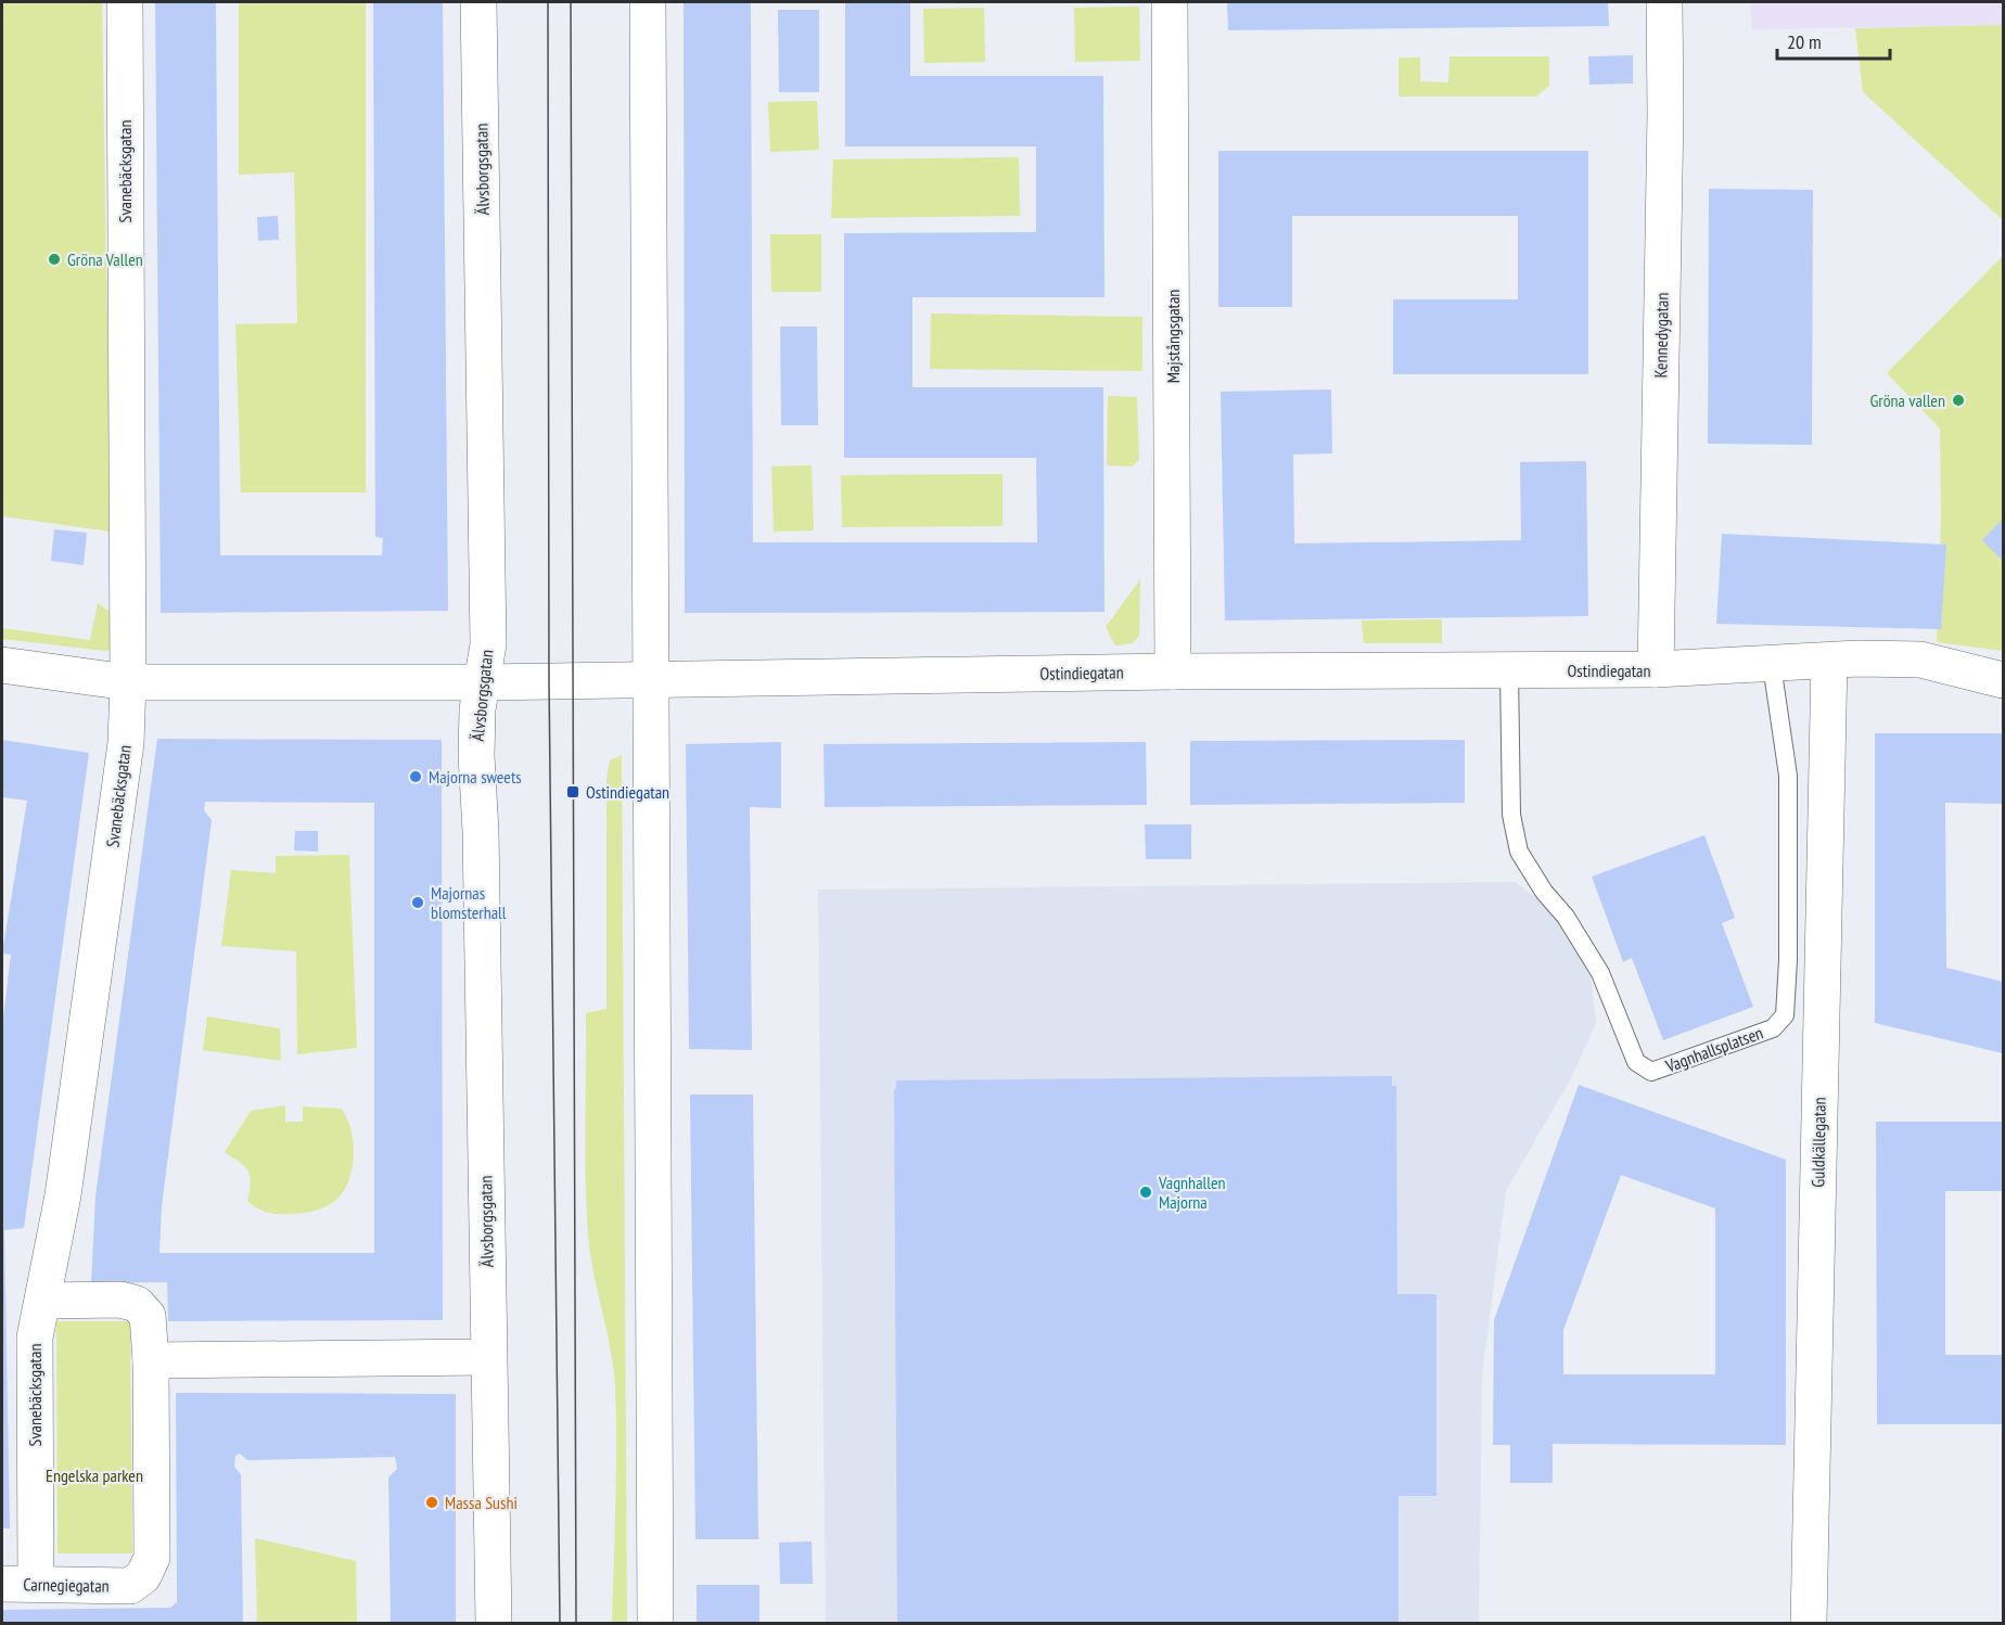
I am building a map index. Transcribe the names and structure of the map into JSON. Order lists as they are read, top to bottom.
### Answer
{
  "streets": {
    "street": [
      "Älvsborgsgatan",
      "Svanebäcksgatan",
      "Kennedygatan",
      "Majstångsgatan",
      "Ostindiegatan",
      "Guldkällegatan",
      "Carnegiegatan"
    ],
    "lane": ["Vagnhallsplatsen"]
  },
  "crossings": [
    ["Älvsborgsgatan", "Ostindiegatan"],
    ["Svanebäcksgatan", "Ostindiegatan"],
    ["Svanebäcksgatan", "Carnegiegatan"],
    ["Kennedygatan", "Ostindiegatan"],
    ["Majstångsgatan", "Ostindiegatan"],
    ["Ostindiegatan", "Vagnhallsplatsen"],
    ["Ostindiegatan", "Guldkällegatan"]
  ],
  "parks": ["Engelska parken"],
  "places": {
    "other": [
      "Gröna Vallen",
      "Gröna vallen",
      "Majorna sweets",
      "Majornas blomsterhall",
      "Vagnhallen Majorna",
      "Massa Sushi"
    ],
    "transit": ["Ostindiegatan"]
  },
  "scale_bar": "20 m"
}
